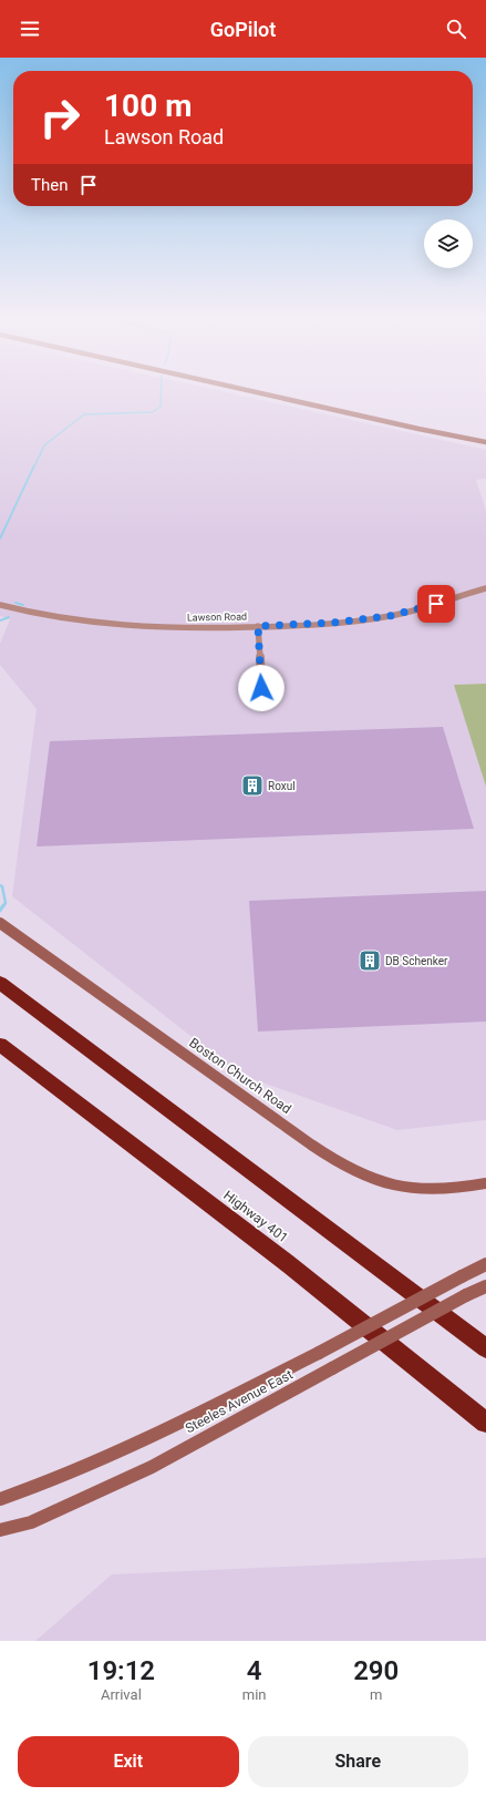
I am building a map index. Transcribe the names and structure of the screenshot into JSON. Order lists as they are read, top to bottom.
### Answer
{
  "streets": {
    "highway": ["Highway 401"],
    "main road": ["Boston Church Road", "Steeles Avenue East"],
    "street": ["Lawson Road"]
  },
  "places": {
    "building": ["Roxul", "DB Schenker"]
  },
  "page": {
    "header": "GoPilot",
    "turn": ["100 m", "Lawson Road"],
    "then": "Then",
    "eta": [
      "19:12",
      "Arrival",
      "4",
      "min",
      "290",
      "m"
    ],
    "buttons": ["Exit", "Share"]
  }
}
